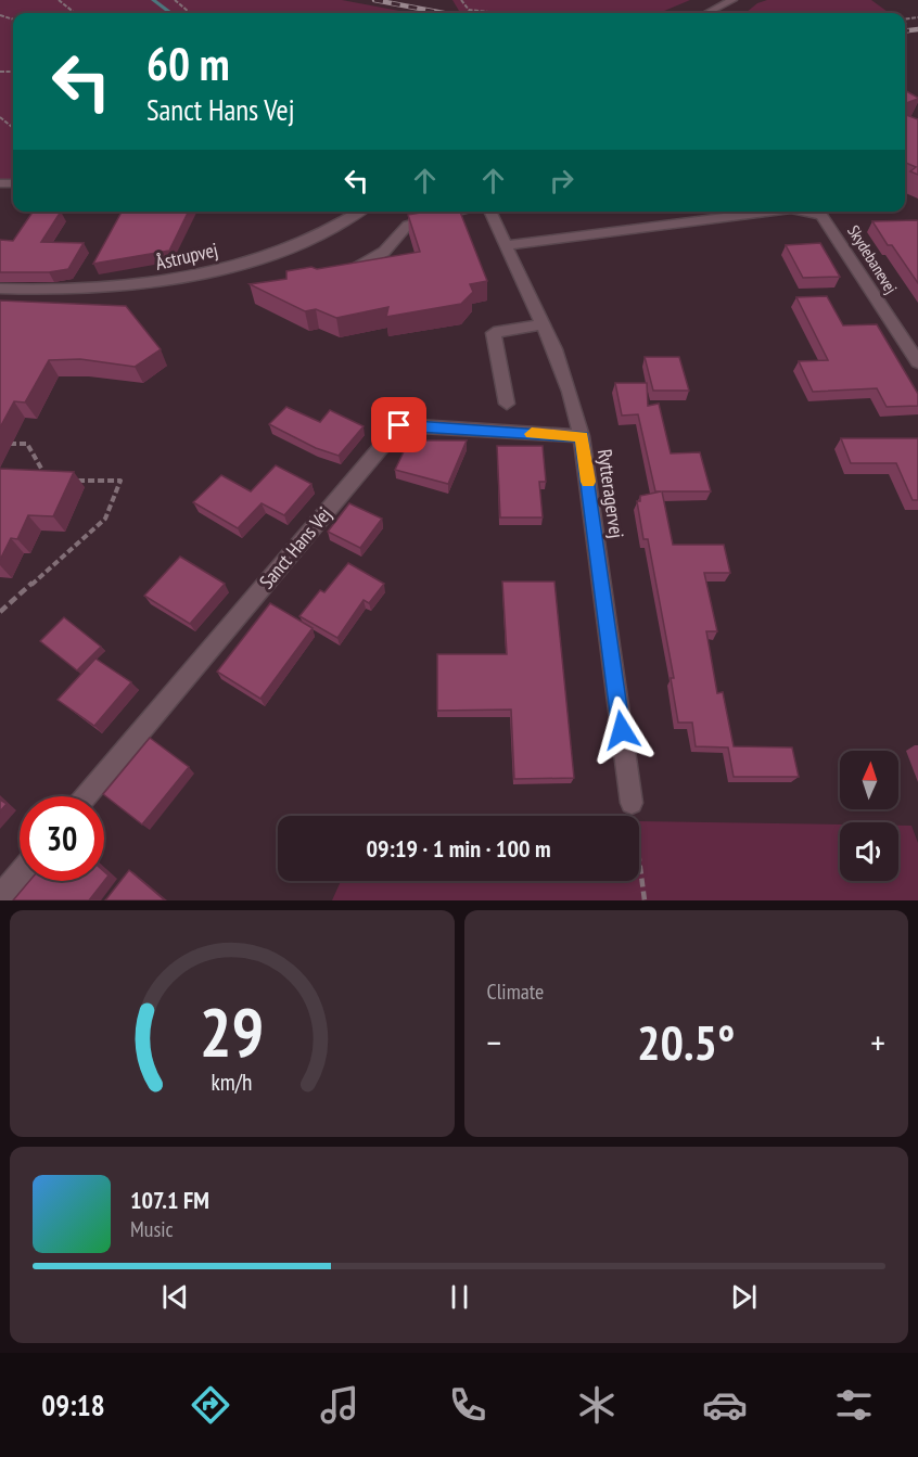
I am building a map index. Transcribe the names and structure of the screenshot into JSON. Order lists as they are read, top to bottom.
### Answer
{
  "streets": {
    "street": [
      "Åstrupvej",
      "Skydebanevej",
      "Rytteragervej",
      "Sanct Hans Vej"
    ]
  },
  "crossings": [
    ["Skydebanevej", "Rytteragervej"],
    ["Rytteragervej", "Sanct Hans Vej"]
  ],
  "north": "top",
  "page": {
    "turn": ["60 m", "Sanct Hans Vej"],
    "limit": "30",
    "trip": "09:19 · 1 min · 100 m",
    "tile": "Climate",
    "heat": ["−", "20.5°", "+"],
    "song": ["107.1 FM", "Music"],
    "tabs": "09:18",
    "gauge": ["29", "km/h"]
  }
}
